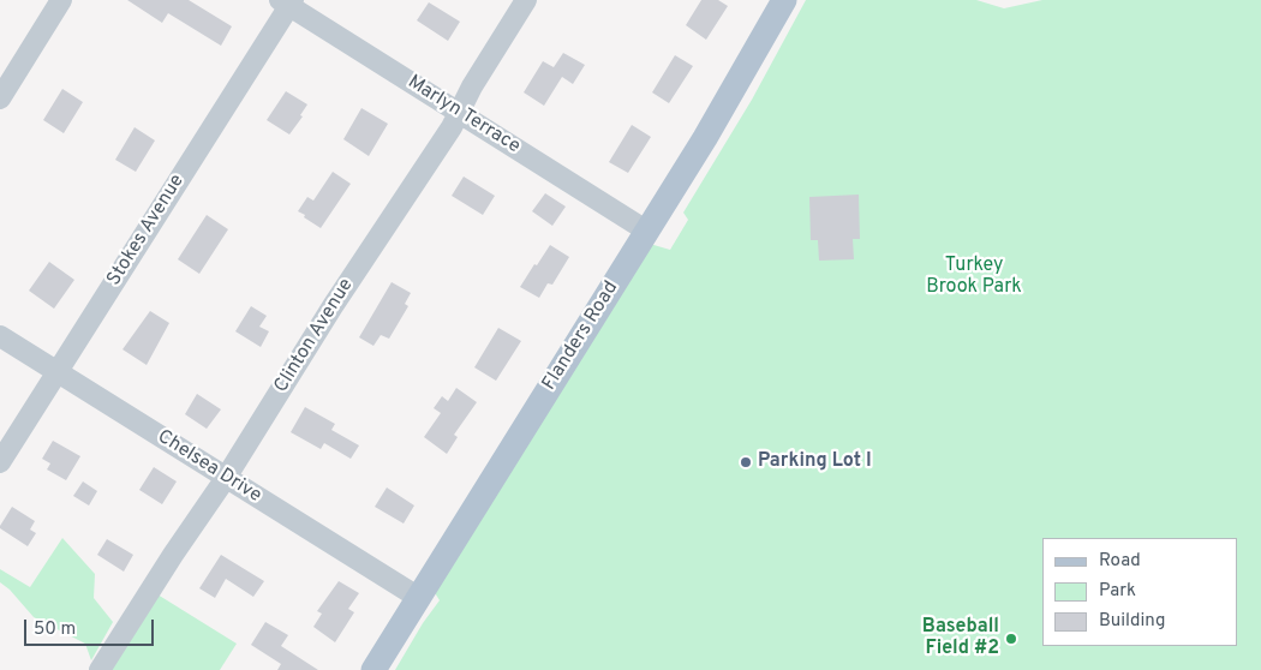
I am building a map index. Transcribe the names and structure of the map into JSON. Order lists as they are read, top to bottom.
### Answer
{
  "streets": {
    "main road": ["Flanders Road"],
    "street": [
      "Marlyn Terrace",
      "Stokes Avenue",
      "Clinton Avenue",
      "Chelsea Drive"
    ]
  },
  "crossings": [
    ["Marlyn Terrace", "Stokes Avenue"],
    ["Marlyn Terrace", "Clinton Avenue"],
    ["Marlyn Terrace", "Flanders Road"],
    ["Stokes Avenue", "Chelsea Drive"],
    ["Clinton Avenue", "Chelsea Drive"],
    ["Flanders Road", "Chelsea Drive"]
  ],
  "parks": ["Turkey Brook Park"],
  "places": ["Parking Lot I", "Baseball Field #2"],
  "legend": ["Road", "Park", "Building"],
  "scale_bar": "50 m"
}
